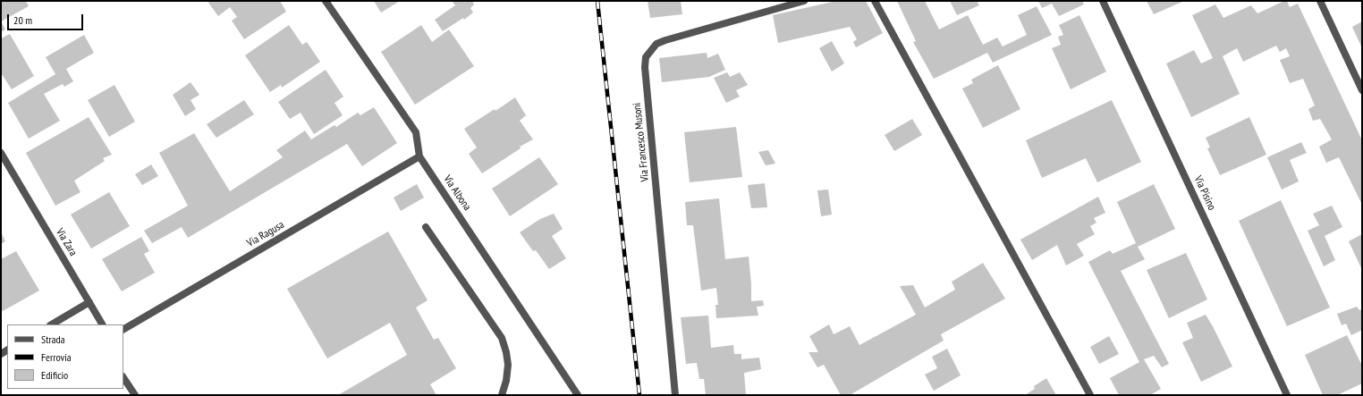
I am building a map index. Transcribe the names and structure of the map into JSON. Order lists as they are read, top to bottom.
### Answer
{
  "streets": {
    "street": [
      "Via Francesco Musoni",
      "Via Albona",
      "Via Pisino",
      "Via Ragusa",
      "Via Zara"
    ]
  },
  "crossings": [
    ["Via Albona", "Via Ragusa"]
  ],
  "legend": ["Strada", "Ferrovia", "Edificio"],
  "scale_bar": "20 m"
}
